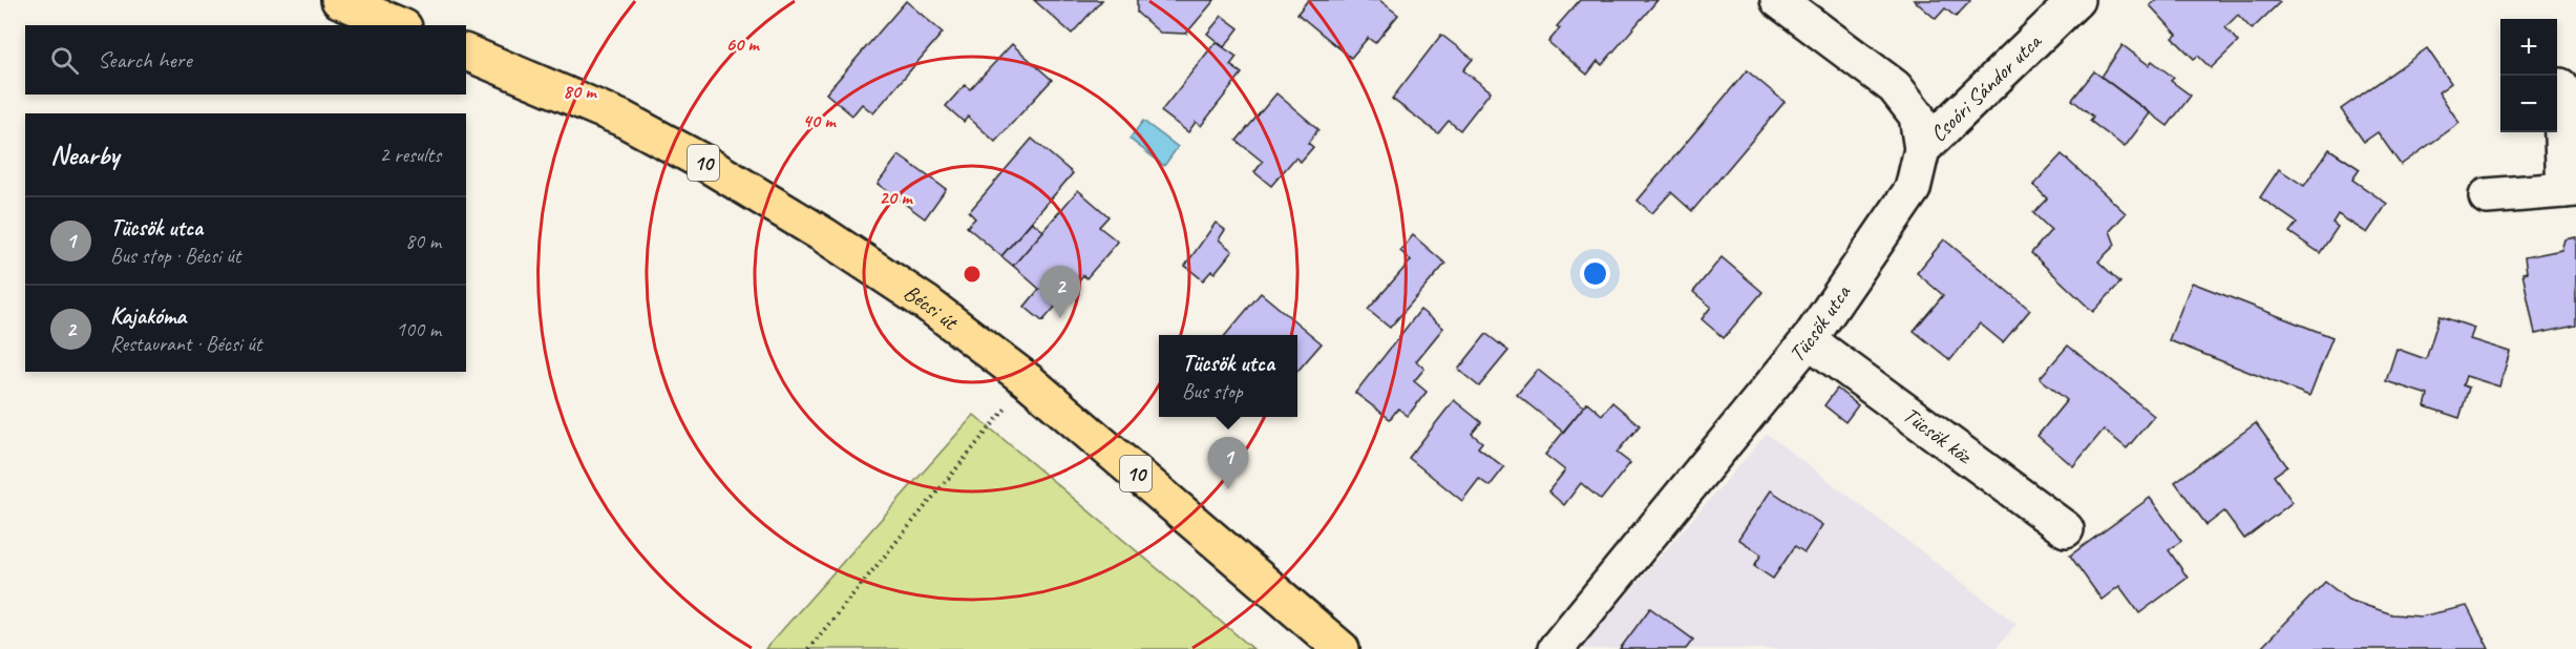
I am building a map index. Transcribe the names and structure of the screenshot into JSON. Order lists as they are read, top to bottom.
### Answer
{
  "streets": {
    "main road": ["10", "Bécsi út"],
    "street": ["Csoóri Sándor utca", "Tücsök utca", "Tücsök köz"]
  },
  "crossings": [
    ["Csoóri Sándor utca", "Tücsök utca"],
    ["Tücsök utca", "Tücsök köz"]
  ],
  "page": {
    "map_buttons": ["+", "−"],
    "search": "Search here",
    "heading": ["Nearby", "2 results"],
    "list": [
      {
        "mark": "1",
        "name": "Tücsök utca",
        "note": "Bus stop · Bécsi út",
        "value": "80 m"
      },
      {
        "mark": "2",
        "name": "Kajakóma",
        "note": "Restaurant · Bécsi út",
        "value": "100 m"
      }
    ],
    "pins": ["2", "1"],
    "popup": ["Tücsök utca", "Bus stop"]
  },
  "rings": [
    "60 m",
    "80 m",
    "40 m",
    "20 m"
  ]
}
